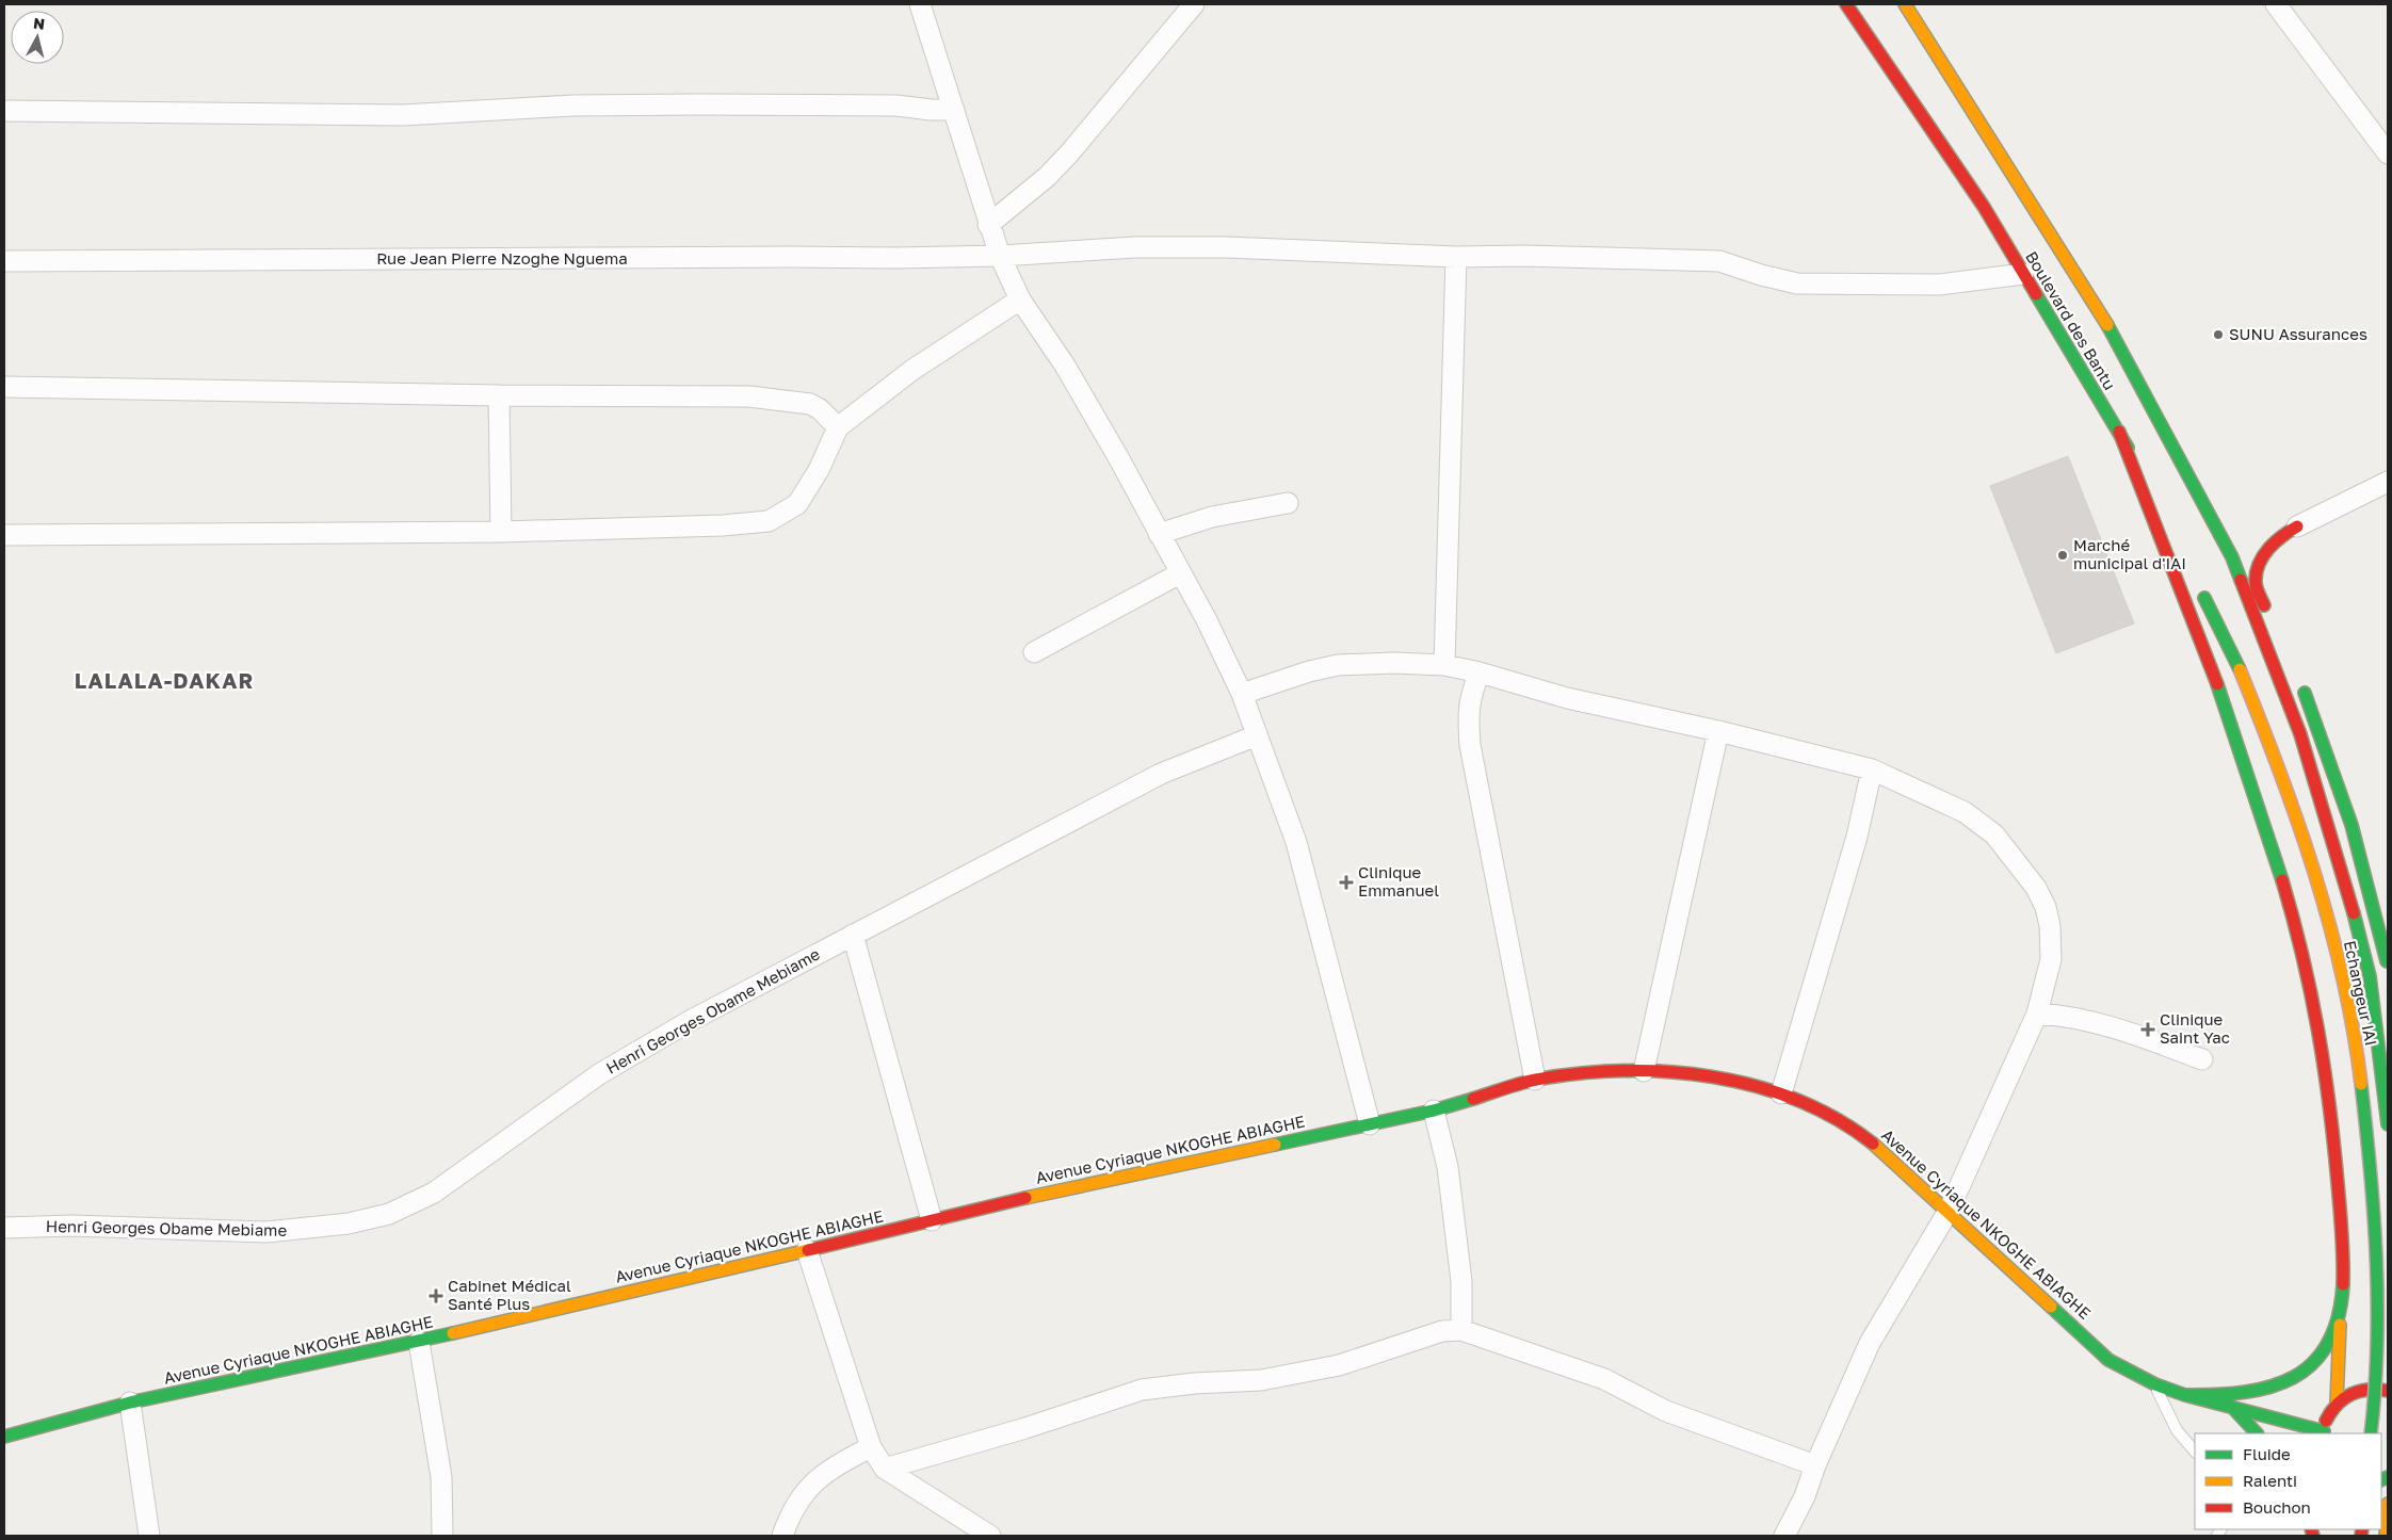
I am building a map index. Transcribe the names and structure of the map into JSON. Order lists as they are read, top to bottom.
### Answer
{
  "streets": {
    "main road": ["Boulevard des Bantu", "Echangeur IAI", "Avenue Cyriaque NKOGHE ABIAGHE"],
    "street": ["Rue Jean Pierre Nzoghe Nguema", "Henri Georges Obame Mebiame"]
  },
  "crossings": [
    ["Rue Jean Pierre Nzoghe Nguema", "Boulevard des Bantu"],
    ["Boulevard des Bantu", "Echangeur IAI"]
  ],
  "districts": ["LALALA-DAKAR"],
  "places": {
    "other": ["SUNU Assurances", "Marché municipal d'IAI"],
    "health": ["Clinique Emmanuel", "Clinique Saint Yac", "Cabinet Médical Santé Plus"]
  },
  "legend": ["Fluide", "Ralenti", "Bouchon"],
  "north": "top"
}
